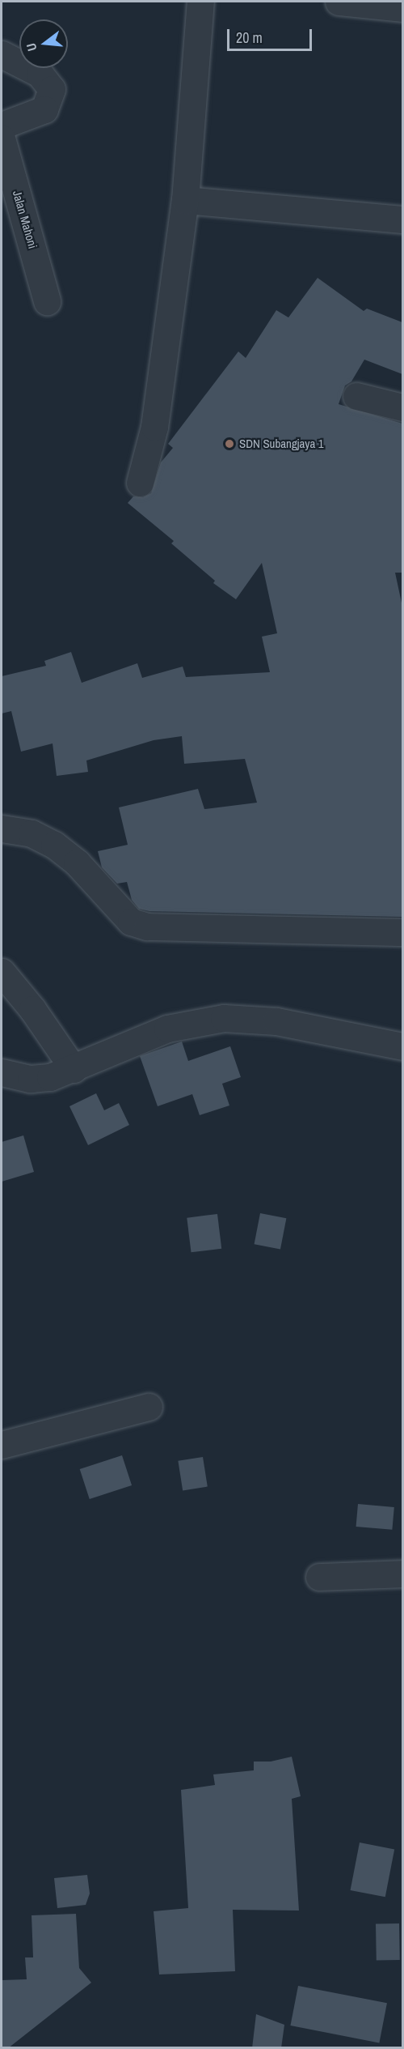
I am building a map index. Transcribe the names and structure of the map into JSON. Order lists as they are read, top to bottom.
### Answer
{
  "streets": {
    "street": ["Jalan Mahoni"]
  },
  "places": ["SDN Subangjaya 1"],
  "scale_bar": "20 m",
  "north": "left"
}
